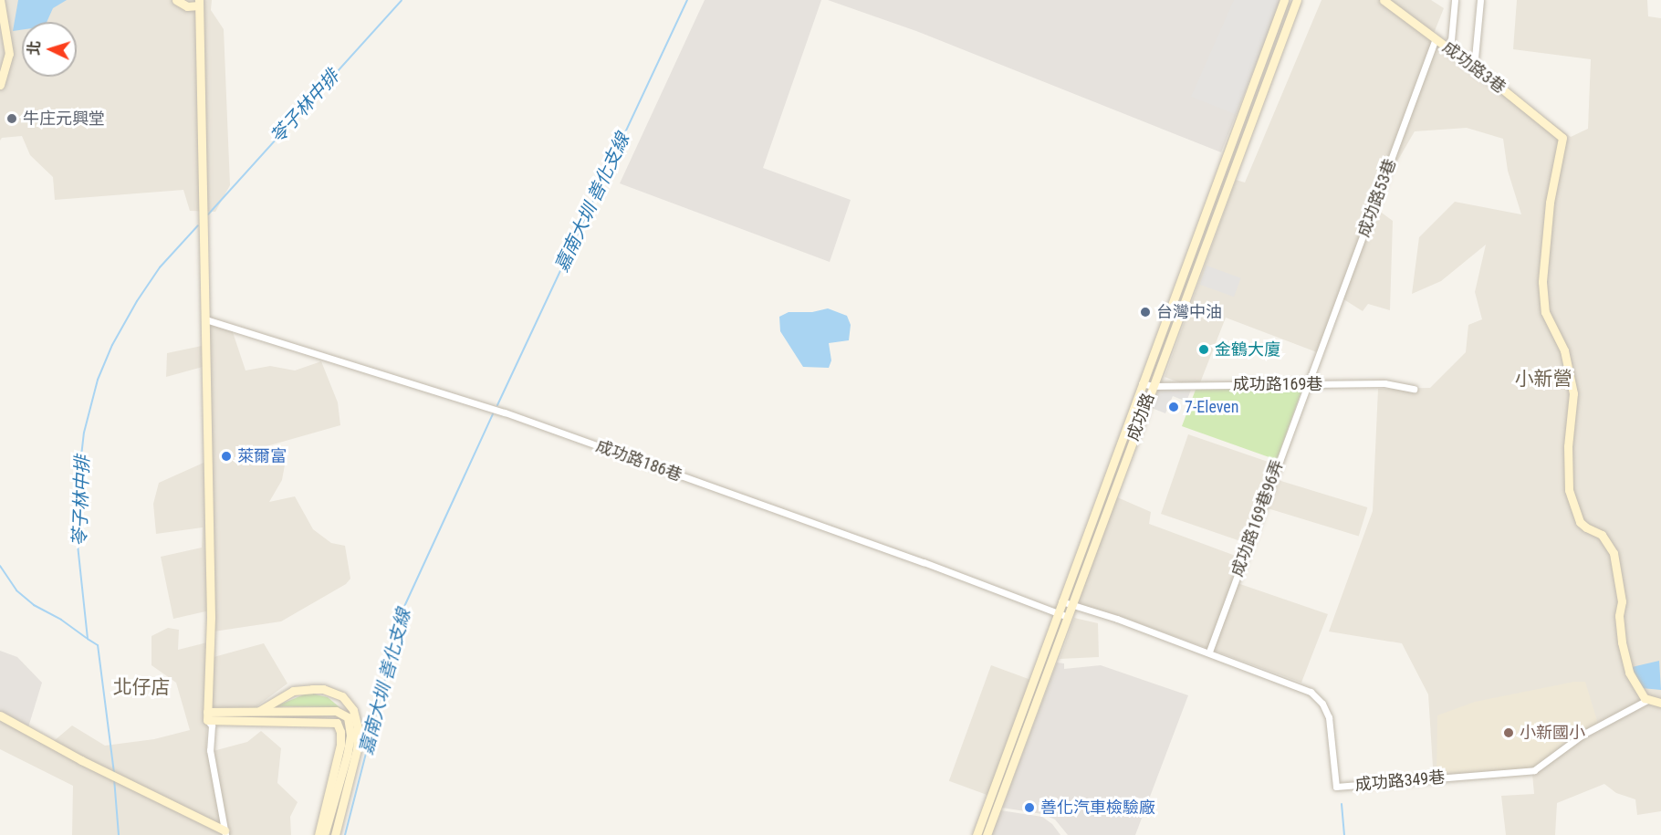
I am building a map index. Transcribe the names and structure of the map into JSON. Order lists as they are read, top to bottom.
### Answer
{
  "streets": {
    "street": [
      "成功路3巷",
      "成功路53巷",
      "成功路169巷",
      "成功路",
      "成功路186巷",
      "成功路169巷96弄",
      "成功路349巷"
    ]
  },
  "crossings": [
    ["成功路3巷", "成功路53巷"],
    ["成功路3巷", "成功路349巷"],
    ["成功路53巷", "成功路169巷"],
    ["成功路53巷", "成功路169巷96弄"],
    ["成功路169巷", "成功路"],
    ["成功路169巷", "成功路169巷96弄"],
    ["成功路", "成功路186巷"],
    ["成功路", "成功路349巷"],
    ["成功路169巷96弄", "成功路349巷"]
  ],
  "districts": ["小新營", "北仔店"],
  "water": ["苓子林中排", "嘉南大圳 善化支線"],
  "places": [
    "牛庄元興堂",
    "台灣中油",
    "金鶴大廈",
    "7-Eleven",
    "萊爾富",
    "小新國小",
    "善化汽車檢驗廠"
  ],
  "north": "left"
}
